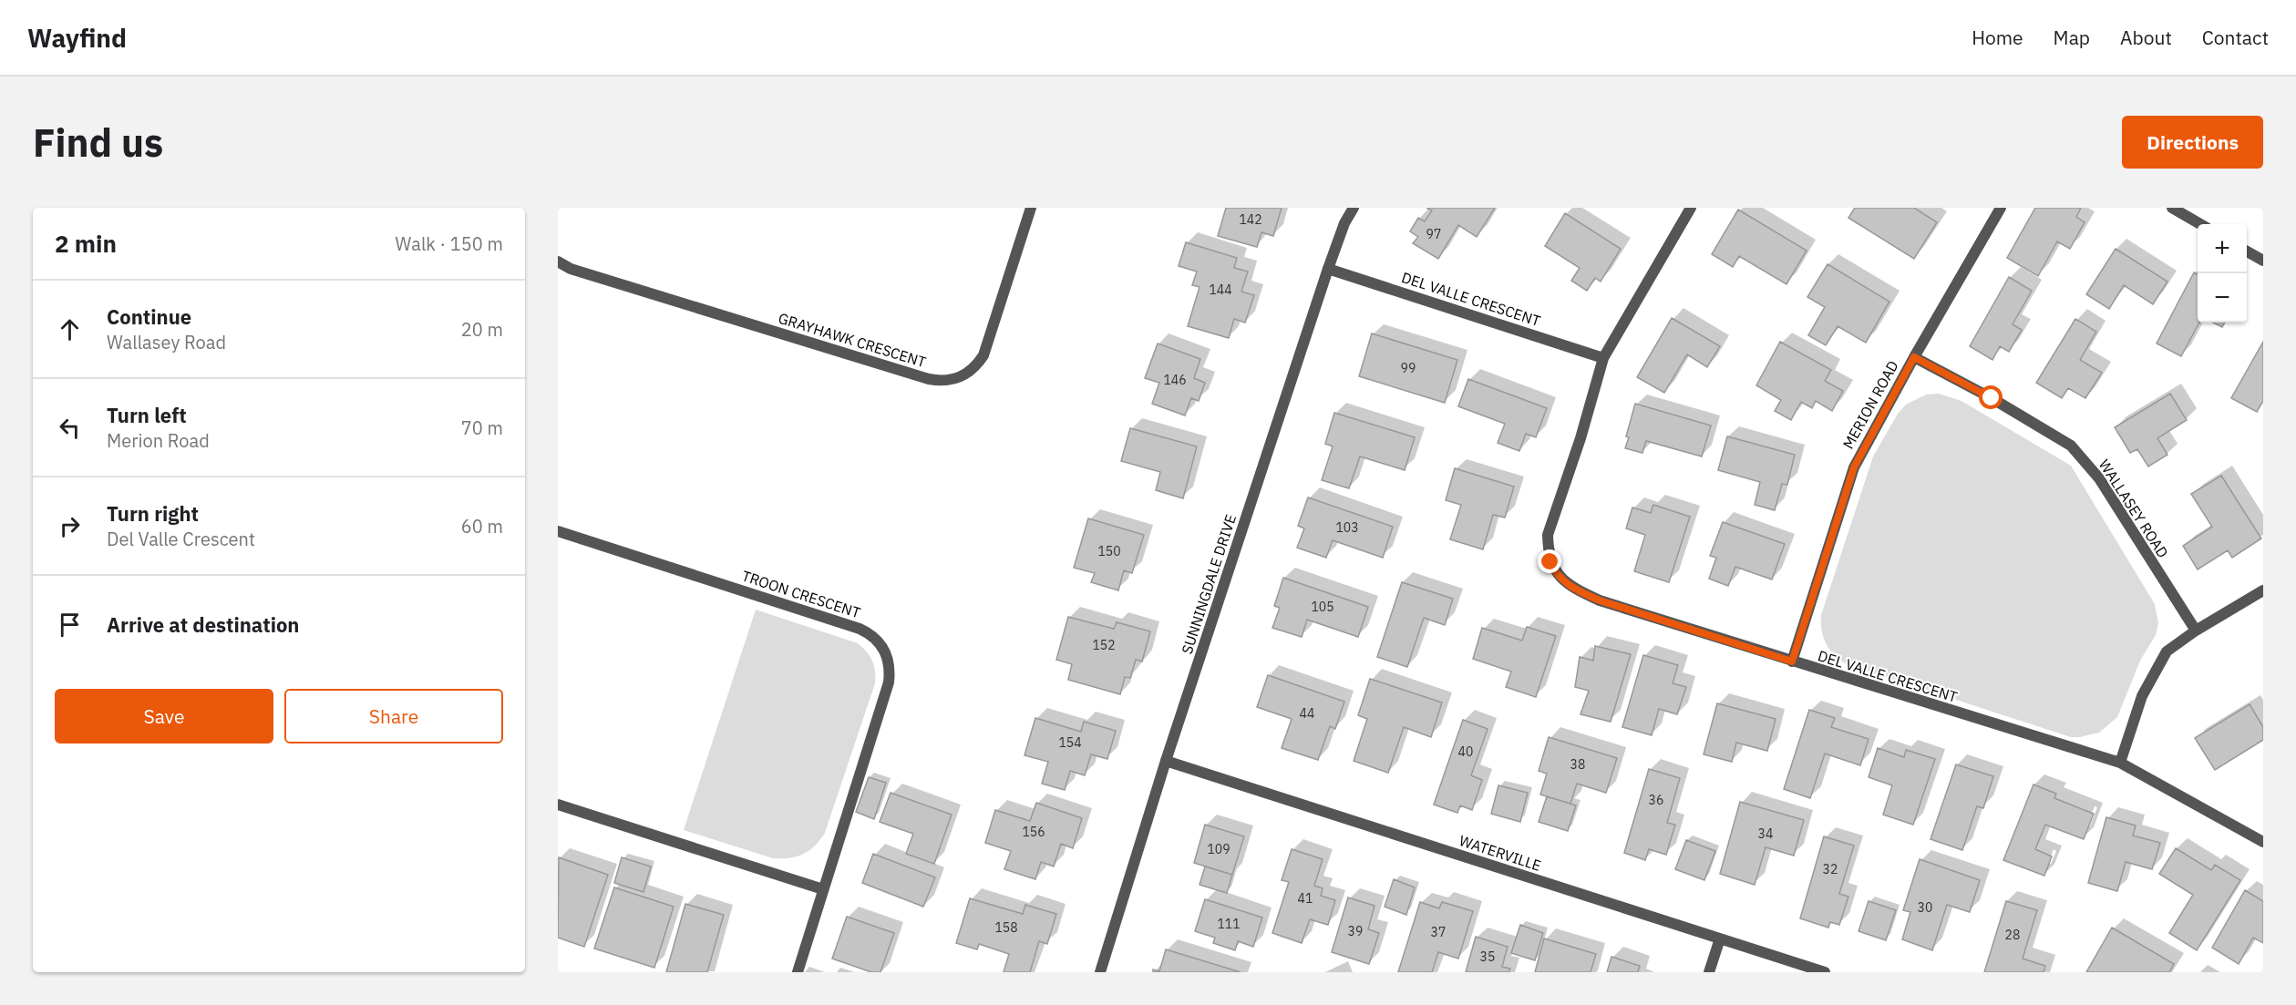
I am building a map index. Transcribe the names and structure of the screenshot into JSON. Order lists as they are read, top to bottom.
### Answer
{
  "streets": {
    "street": [
      "DEL VALLE CRESCENT",
      "GRAYHAWK CRESCENT",
      "MERION ROAD",
      "WALLASEY ROAD",
      "SUNNINGDALE DRIVE",
      "TROON CRESCENT",
      "WATERVILLE"
    ]
  },
  "crossings": [
    ["DEL VALLE CRESCENT", "MERION ROAD"],
    ["DEL VALLE CRESCENT", "SUNNINGDALE DRIVE"],
    ["MERION ROAD", "WALLASEY ROAD"],
    ["SUNNINGDALE DRIVE", "WATERVILLE"]
  ],
  "house_numbers": [
    "142",
    "97",
    "144",
    "99",
    "146",
    "103",
    "150",
    "105",
    "152",
    "44",
    "154",
    "40",
    "38",
    "36",
    "156",
    "34",
    "109",
    "32",
    "41",
    "30",
    "111",
    "158",
    "39",
    "37",
    "28",
    "35"
  ],
  "page": {
    "header": "Wayfind",
    "nav": [
      "Home",
      "Map",
      "About",
      "Contact"
    ],
    "buttons": [
      "Directions",
      ["Save", "Share"]
    ],
    "title": "Find us",
    "heading": ["2 min", "Walk · 150 m"],
    "map_buttons": ["+", "−"],
    "list": [
      ["Continue", "Wallasey Road", "20 m"],
      ["Turn left", "Merion Road", "70 m"],
      ["Turn right", "Del Valle Crescent", "60 m"],
      "Arrive at destination"
    ]
  }
}
